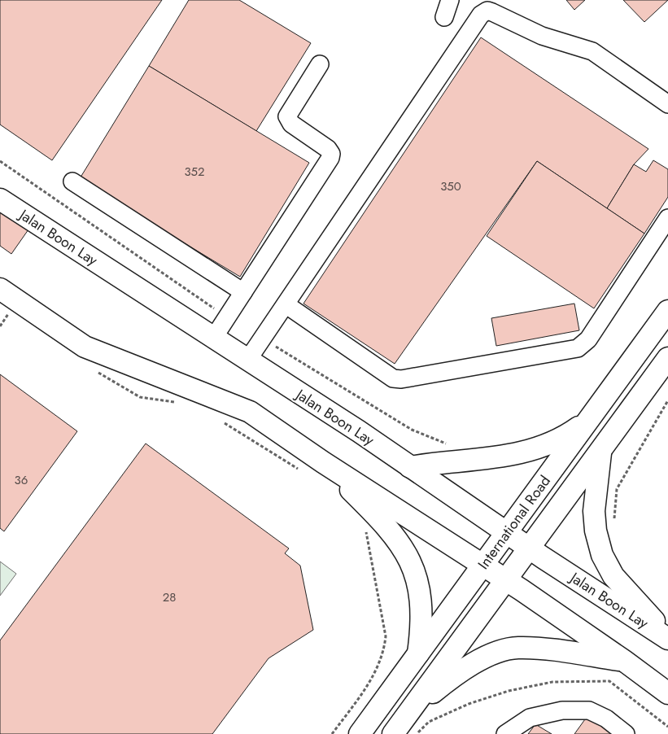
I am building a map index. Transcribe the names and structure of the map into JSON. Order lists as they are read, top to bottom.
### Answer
{
  "streets": {
    "main road": ["Jalan Boon Lay", "International Road"]
  },
  "crossings": [
    ["Jalan Boon Lay", "International Road"]
  ],
  "house_numbers": [
    "352",
    "350",
    "36",
    "28"
  ]
}
